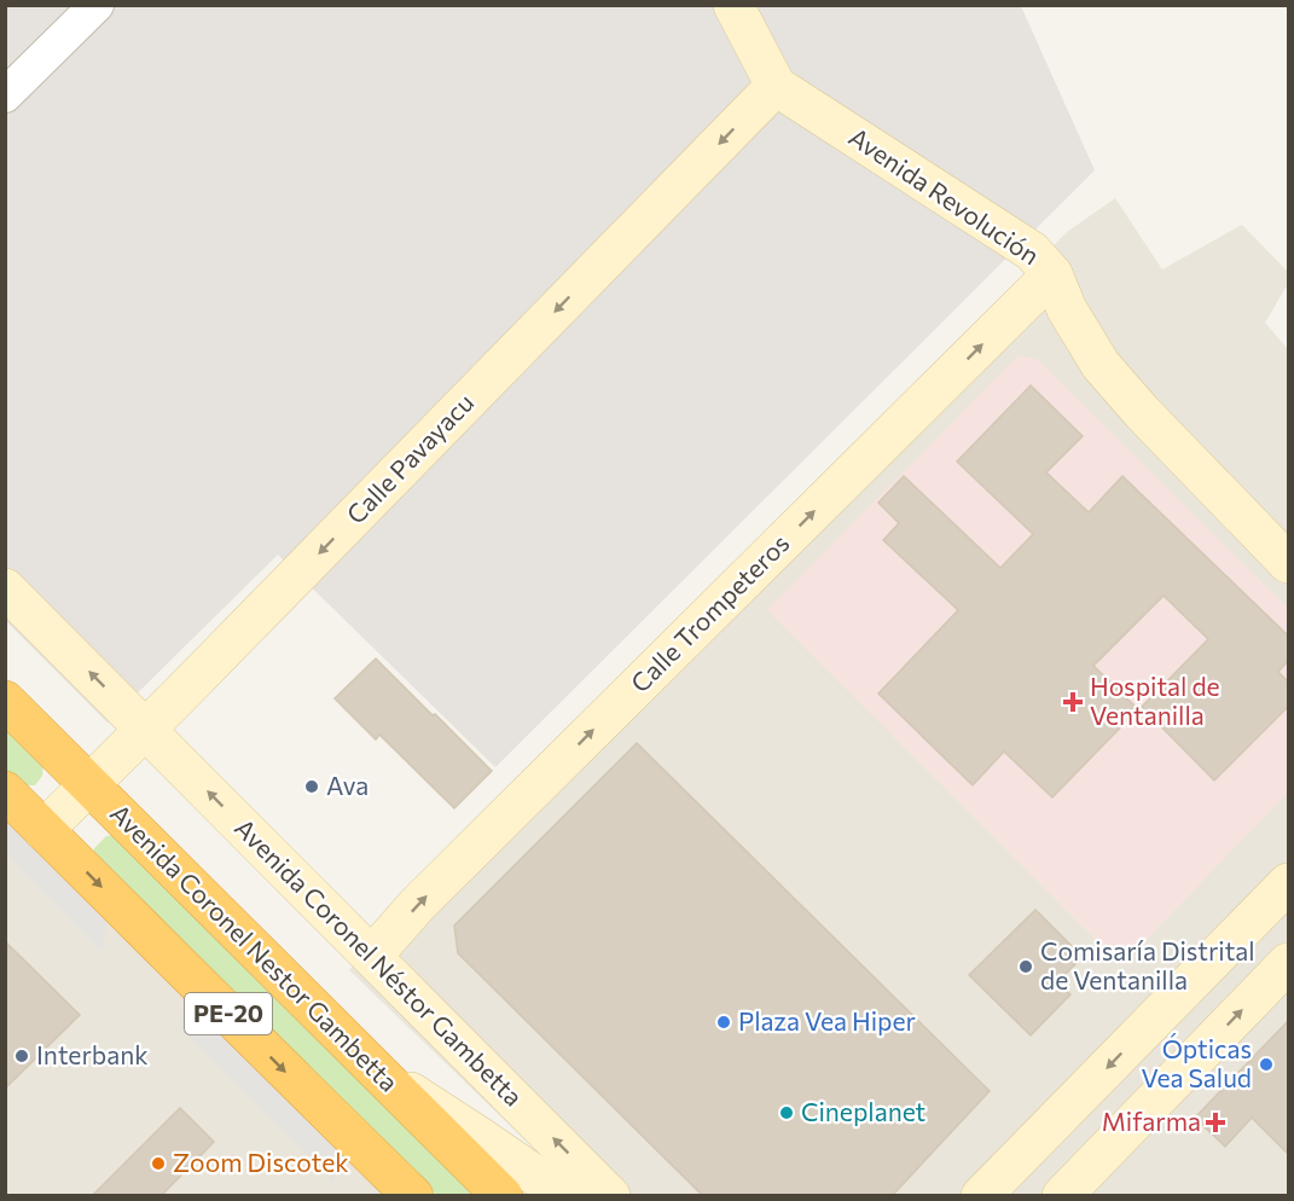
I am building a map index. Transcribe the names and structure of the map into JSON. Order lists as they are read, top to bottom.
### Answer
{
  "streets": {
    "highway": ["Avenida Coronel Nestor Gambetta", "PE-20"],
    "street": [
      "Avenida Revolución",
      "Calle Pavayacu",
      "Calle Trompeteros",
      "Avenida Coronel Néstor Gambetta"
    ]
  },
  "crossings": [
    ["Avenida Revolución", "Calle Pavayacu"],
    ["Avenida Revolución", "Calle Trompeteros"],
    ["Calle Pavayacu", "Avenida Coronel Nestor Gambetta"],
    ["Calle Pavayacu", "Avenida Coronel Néstor Gambetta"],
    ["Calle Pavayacu", "PE-20"],
    ["Calle Trompeteros", "Avenida Coronel Néstor Gambetta"]
  ],
  "one_way": ["Calle Pavayacu", "Calle Trompeteros", "Avenida Coronel Néstor Gambetta"],
  "places": {
    "health": ["Hospital de Ventanilla", "Mifarma"],
    "other": [
      "Ava",
      "Comisaría Distrital de Ventanilla",
      "Plaza Vea Hiper",
      "Interbank",
      "Ópticas Vea Salud",
      "Cineplanet",
      "Zoom Discotek"
    ]
  }
}
